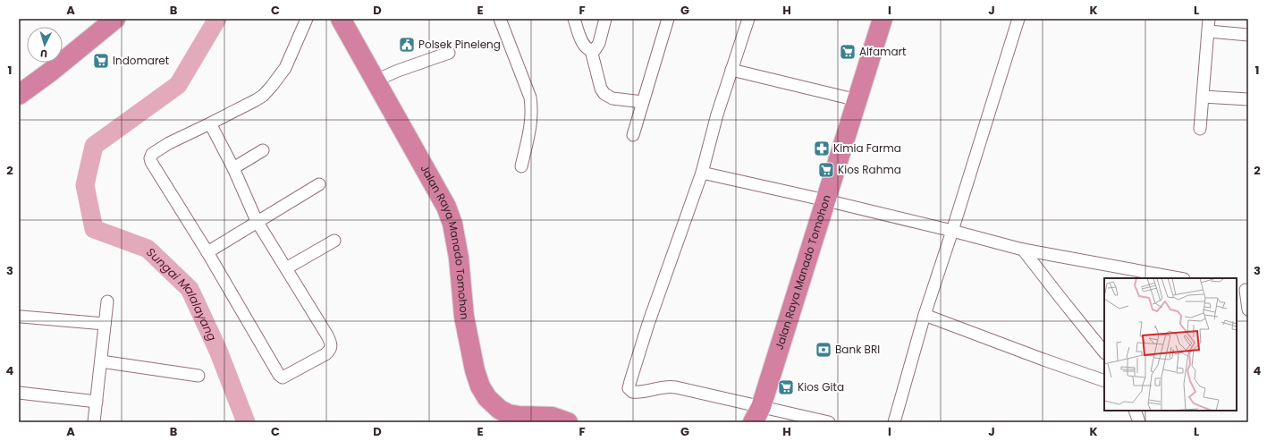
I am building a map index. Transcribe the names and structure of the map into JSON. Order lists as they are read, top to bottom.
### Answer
{
  "streets": {
    "highway": ["Jalan Raya Manado Tomohon"]
  },
  "water": ["Sungai Malalayang"],
  "places": {
    "public building": ["Polsek Pineleng"],
    "supermarket": [
      "Alfamart",
      "Indomaret",
      "Kios Rahma",
      "Kios Gita"
    ],
    "pharmacy": ["Kimia Farma"],
    "bank": ["Bank BRI"]
  },
  "north": "bottom",
  "grid": {
    "columns": [
      "A",
      "B",
      "C",
      "D",
      "E",
      "F",
      "G",
      "H",
      "I",
      "J",
      "K",
      "L"
    ],
    "rows": [
      "1",
      "2",
      "3",
      "4"
    ]
  }
}
